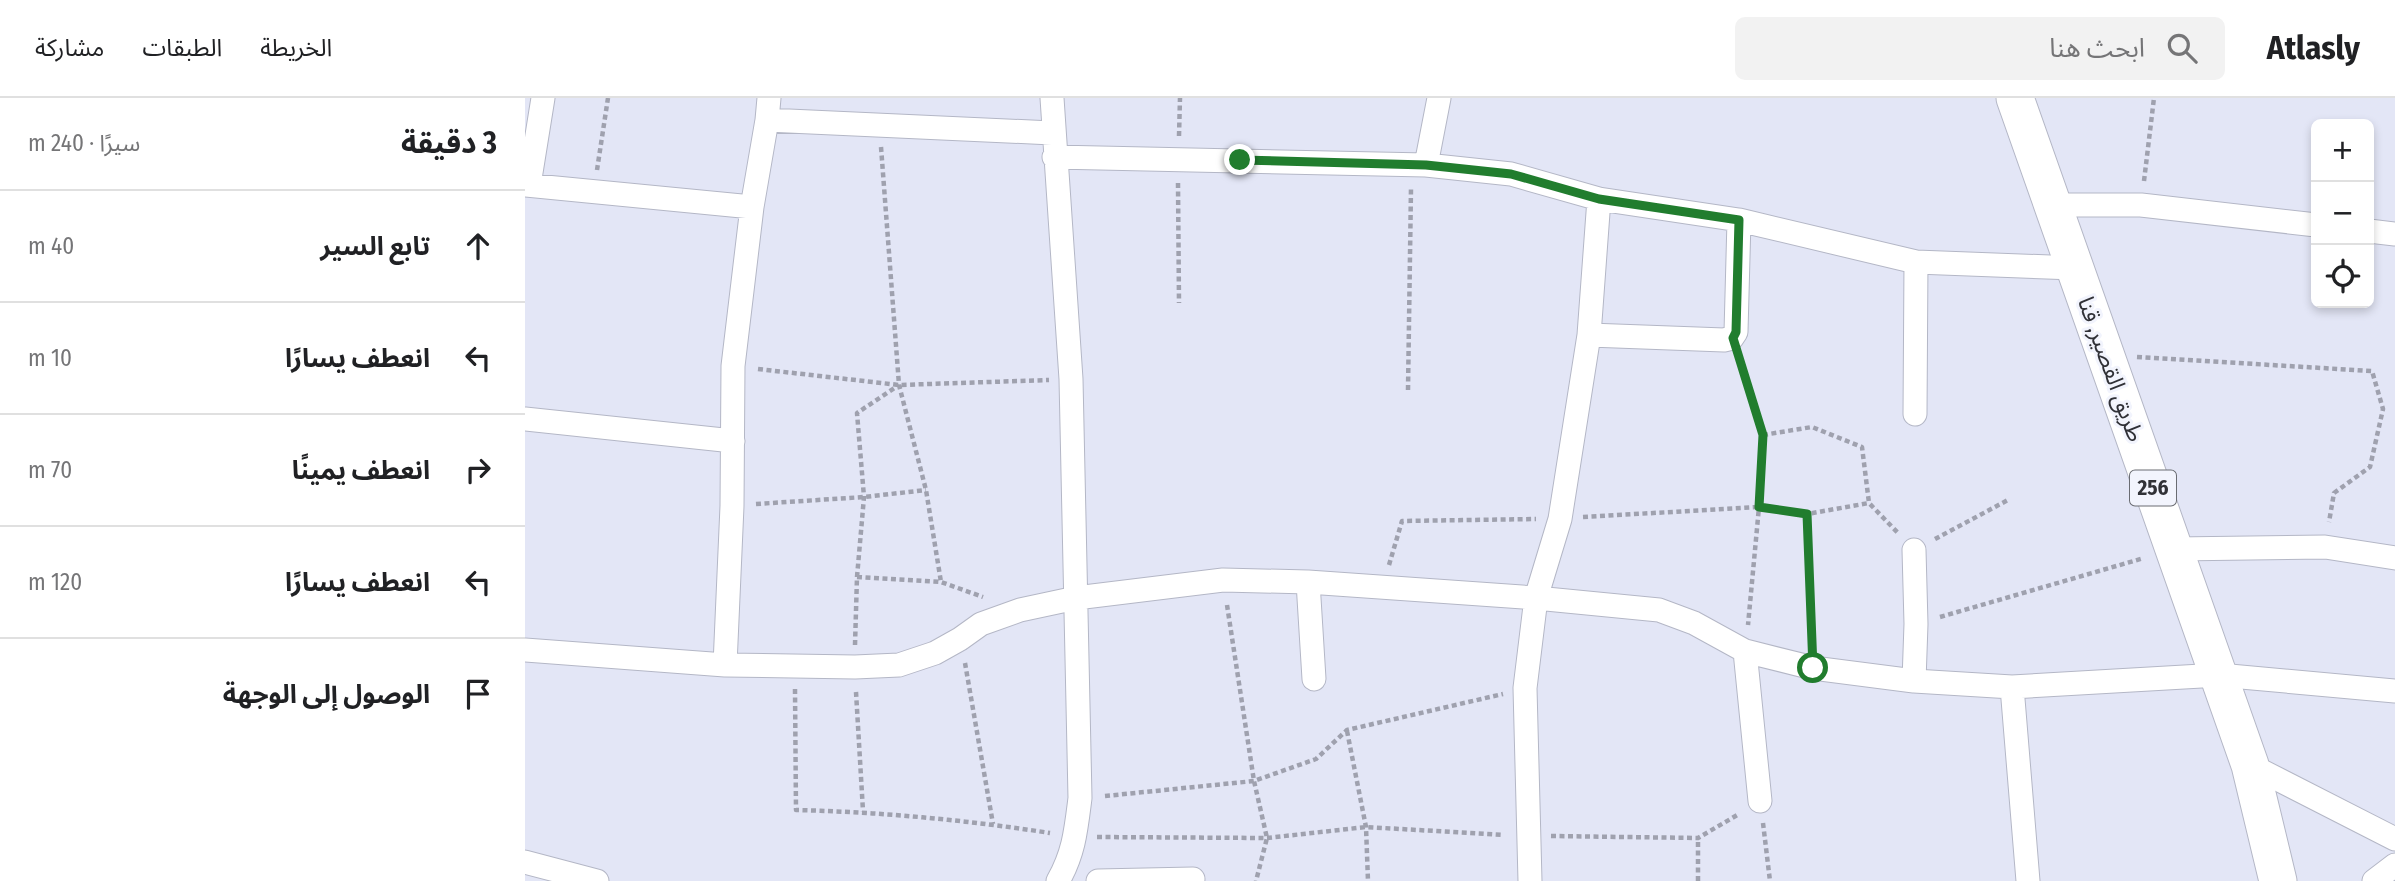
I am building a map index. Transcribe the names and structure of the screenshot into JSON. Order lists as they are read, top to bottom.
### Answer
{
  "streets": {
    "highway": ["طريق القصير, قنا", "256"]
  },
  "page": {
    "header": "Atlasly",
    "search": "ابحث هنا",
    "nav": ["الخريطة", "الطبقات", "مشاركة"],
    "heading": ["3 دقيقة", "سيرًا · 240 m"],
    "map_buttons": ["+", "−"],
    "list": [
      ["تابع السير", "40 m"],
      ["انعطف يسارًا", "10 m"],
      ["انعطف يمينًا", "70 m"],
      ["انعطف يسارًا", "120 m"],
      "الوصول إلى الوجهة"
    ]
  }
}
